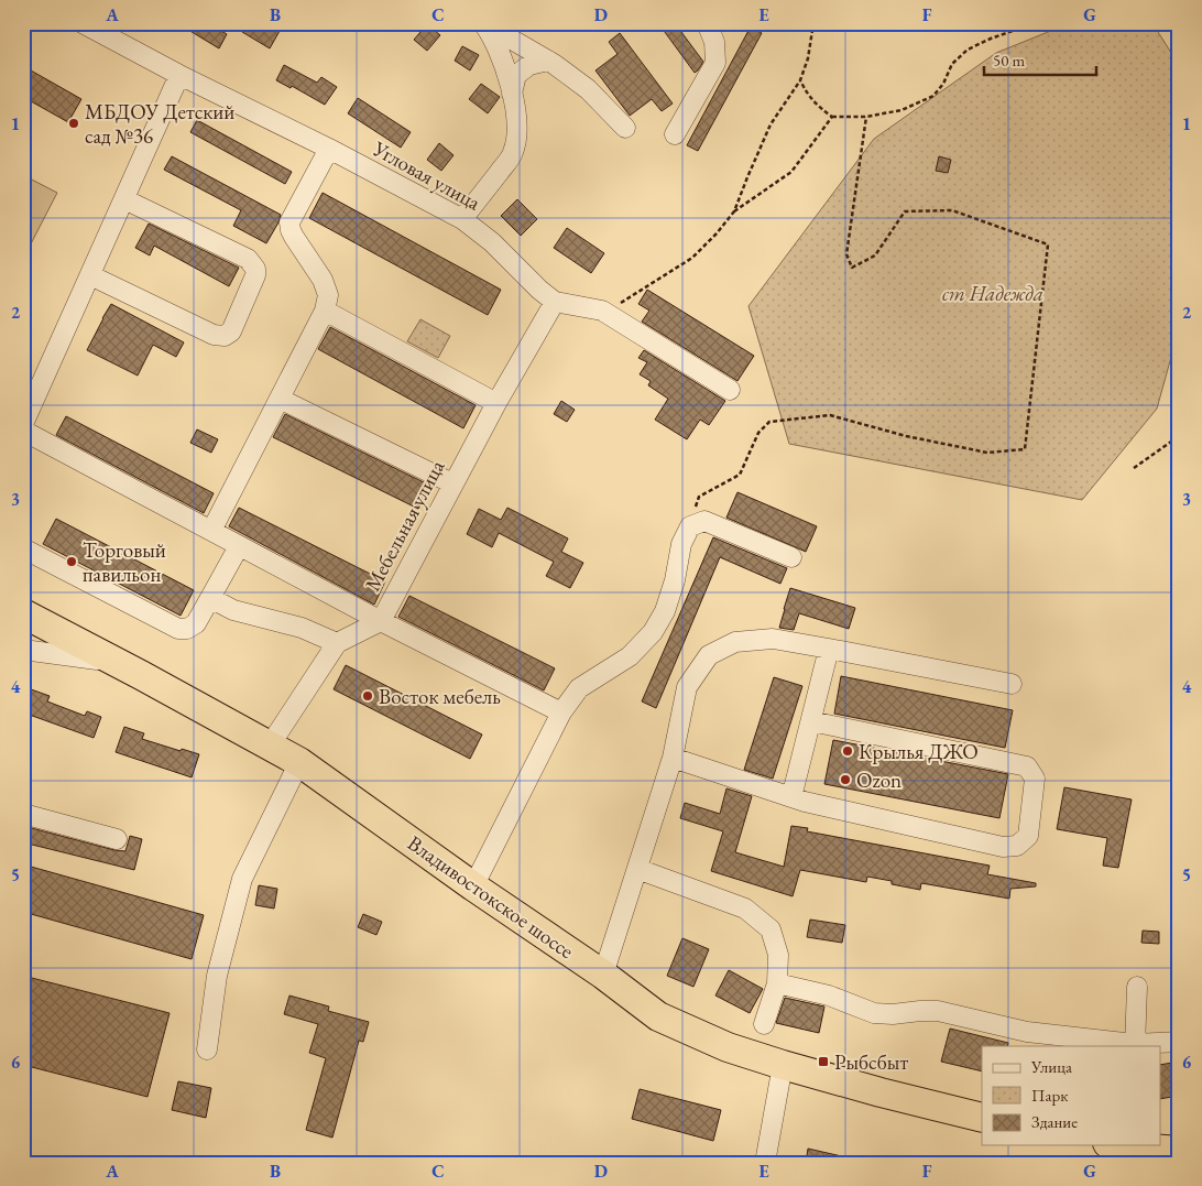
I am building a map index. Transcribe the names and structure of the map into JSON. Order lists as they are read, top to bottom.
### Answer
{
  "streets": {
    "highway": ["Владивостокское шоссе"],
    "street": ["Угловая улица", "Мебельная улица"]
  },
  "crossings": [
    ["Угловая улица", "Мебельная улица"]
  ],
  "parks": ["ст Надежда"],
  "places": {
    "other": [
      "МБДОУ Детский сад №36",
      "Торговый павильон",
      "Восток мебель",
      "Крылья ДЖО",
      "Ozon"
    ],
    "transit": ["Рыбсбыт"]
  },
  "legend": ["Улица", "Парк", "Здание"],
  "scale_bar": "50 m",
  "grid": {
    "columns": [
      "A",
      "B",
      "C",
      "D",
      "E",
      "F",
      "G"
    ],
    "rows": [
      "1",
      "2",
      "3",
      "4",
      "5",
      "6"
    ]
  }
}
